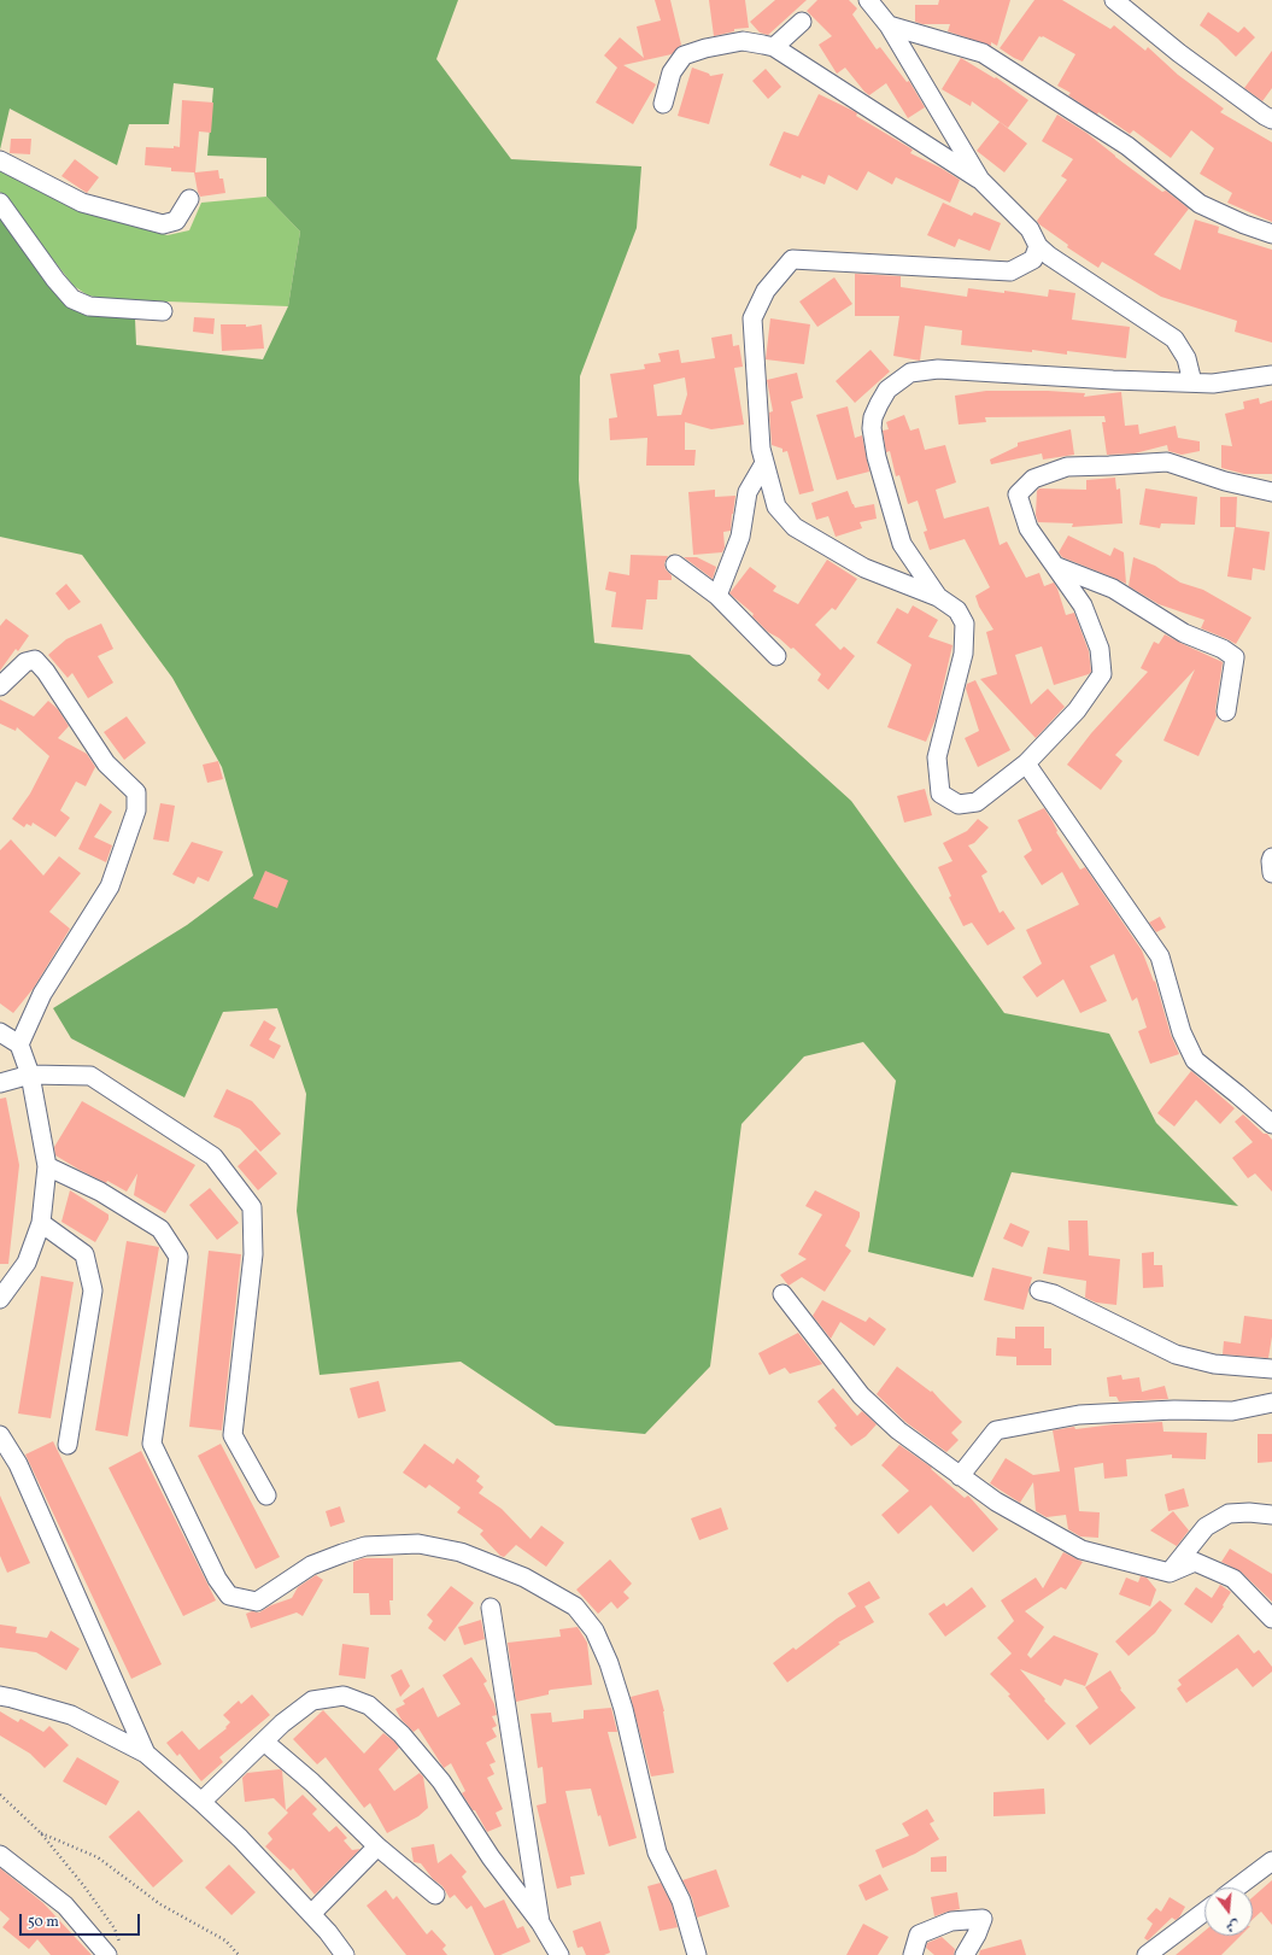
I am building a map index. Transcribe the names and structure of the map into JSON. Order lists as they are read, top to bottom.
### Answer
{
  "scale_bar": "50 m",
  "north": "bottom"
}
